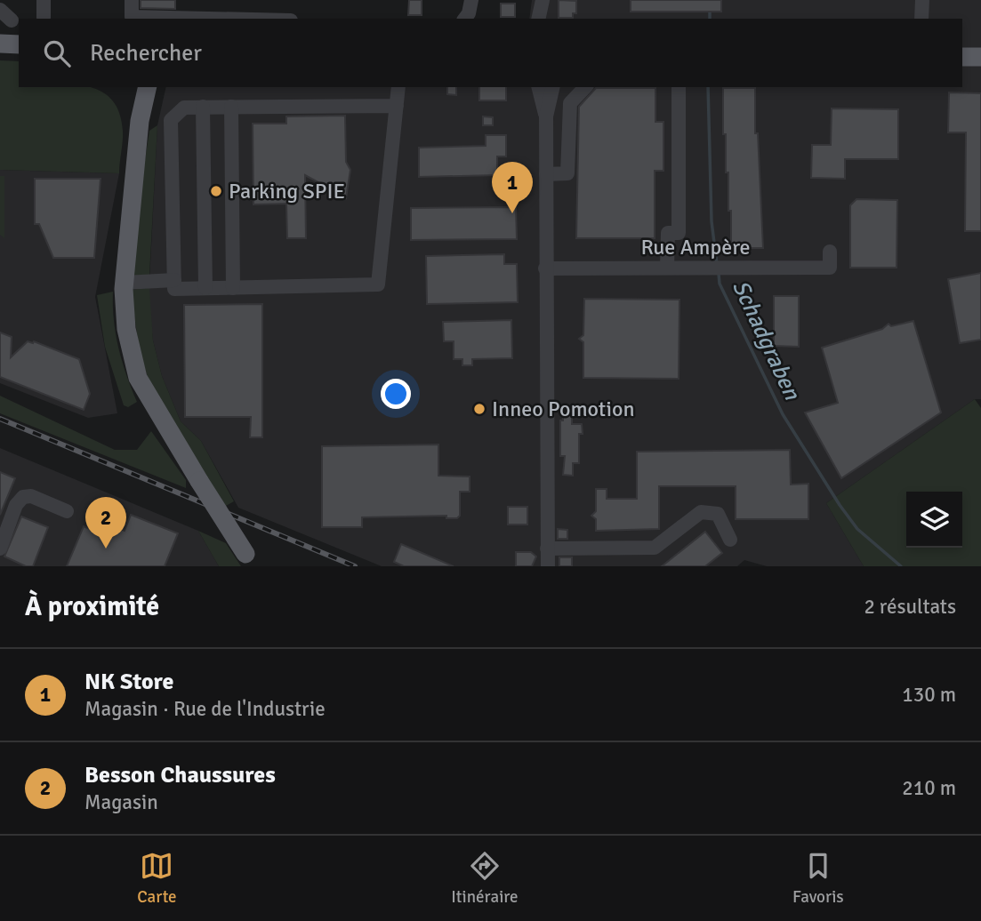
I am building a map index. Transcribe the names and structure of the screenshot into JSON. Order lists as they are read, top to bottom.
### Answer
{
  "streets": {
    "street": ["Rue Ampère"]
  },
  "water": ["Schadgraben"],
  "places": ["Parking SPIE", "Inneo Pomotion"],
  "page": {
    "search": "Rechercher",
    "pins": ["1", "2"],
    "heading": ["À proximité", "2 résultats"],
    "list": [
      {
        "mark": "1",
        "name": "NK Store",
        "note": "Magasin · Rue de l'Industrie",
        "value": "130 m"
      },
      {
        "mark": "2",
        "name": "Besson Chaussures",
        "note": "Magasin",
        "value": "210 m"
      }
    ],
    "nav": ["Carte", "Itinéraire", "Favoris"]
  }
}
